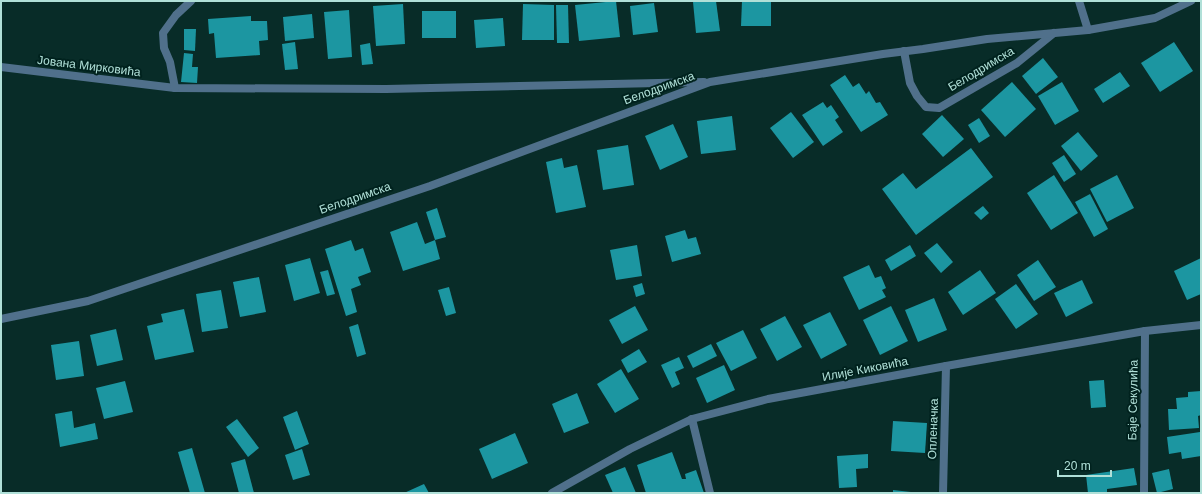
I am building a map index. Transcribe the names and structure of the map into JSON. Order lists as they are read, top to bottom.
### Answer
{
  "streets": {
    "street": [
      "Јована Мирковића",
      "Белодримска",
      "Илије Киковића",
      "Баје Секулића",
      "Опленачка"
    ]
  },
  "crossings": [
    ["Јована Мирковића", "Белодримска"],
    ["Илије Киковића", "Баје Секулића"],
    ["Илије Киковића", "Опленачка"]
  ],
  "scale_bar": "20 m"
}
